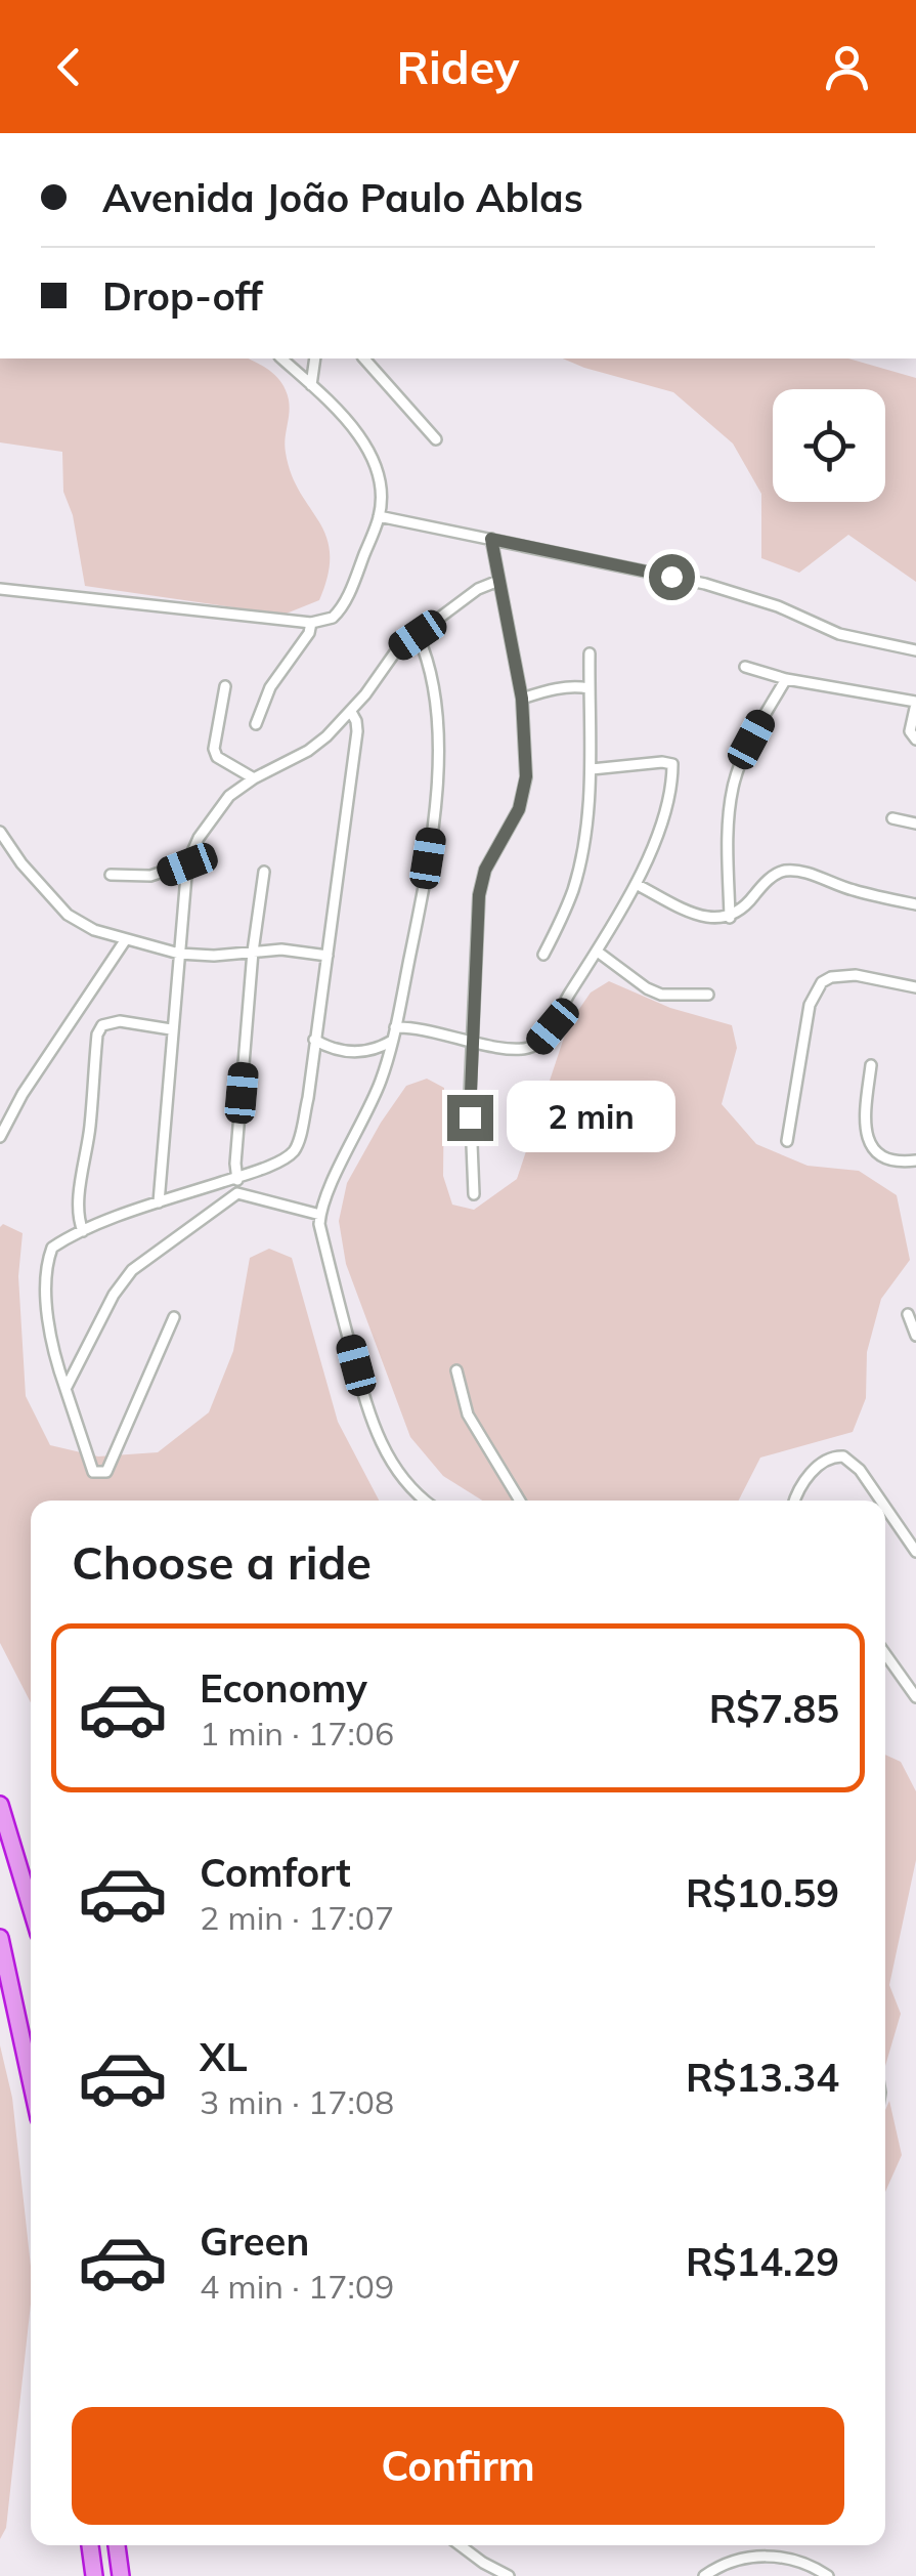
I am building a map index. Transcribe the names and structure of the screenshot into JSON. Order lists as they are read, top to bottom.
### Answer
{
  "page": {
    "header": "Ridey",
    "banner": ["Avenida João Paulo Ablas", "Drop-off"],
    "bubble": "2 min",
    "heading": "Choose a ride",
    "list": [
      {
        "name": "Economy",
        "note": "1 min · 17:06",
        "value": "R$7.85"
      },
      {
        "name": "Comfort",
        "note": "2 min · 17:07",
        "value": "R$10.59"
      },
      {
        "name": "XL",
        "note": "3 min · 17:08",
        "value": "R$13.34"
      },
      {
        "name": "Green",
        "note": "4 min · 17:09",
        "value": "R$14.29"
      }
    ],
    "buttons": "Confirm"
  }
}
